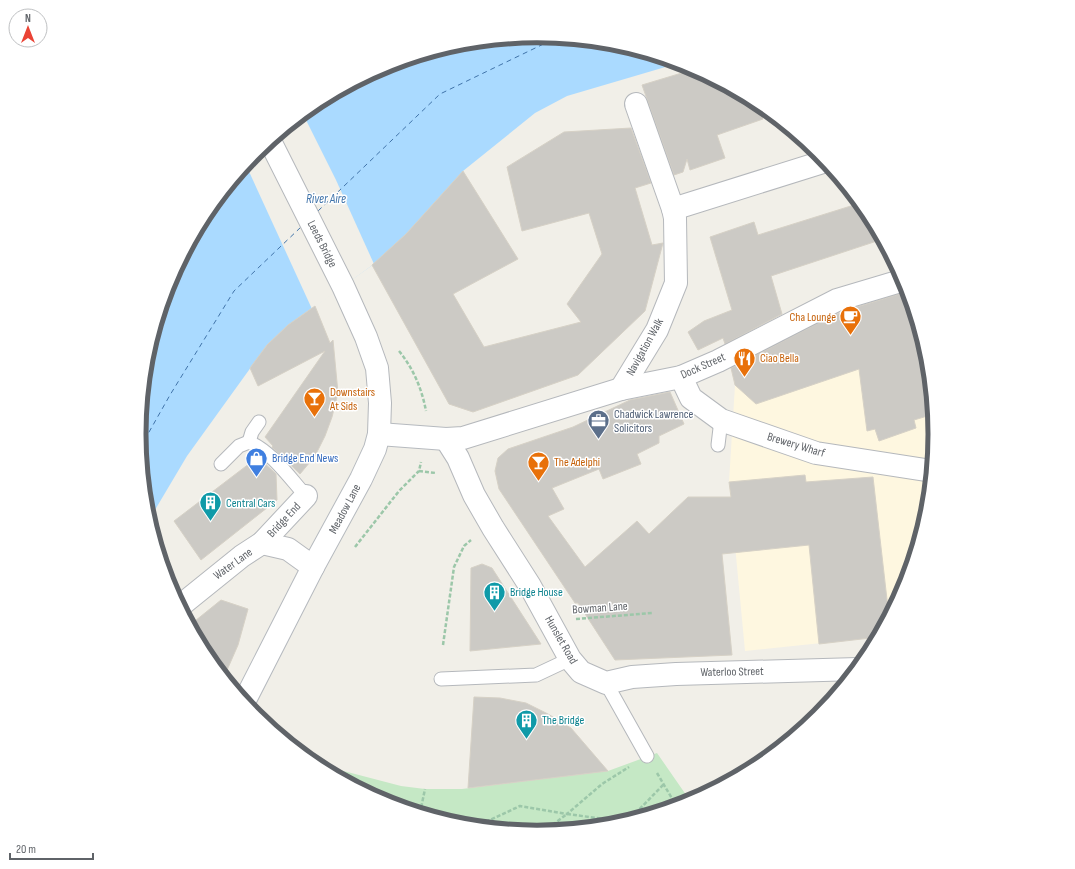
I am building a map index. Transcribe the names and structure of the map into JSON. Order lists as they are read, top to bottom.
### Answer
{
  "streets": {
    "street": [
      "Leeds Bridge",
      "Navigation Walk",
      "Dock Street",
      "Brewery Wharf",
      "Meadow Lane",
      "Bridge End",
      "Water Lane",
      "Hunslet Road",
      "Waterloo Street"
    ],
    "path": ["Bowman Lane"]
  },
  "crossings": [
    ["Leeds Bridge", "Meadow Lane"],
    ["Navigation Walk", "Dock Street"],
    ["Dock Street", "Brewery Wharf"],
    ["Dock Street", "Meadow Lane"],
    ["Dock Street", "Hunslet Road"],
    ["Meadow Lane", "Water Lane"],
    ["Bridge End", "Water Lane"],
    ["Bowman Lane", "Hunslet Road"],
    ["Hunslet Road", "Waterloo Street"]
  ],
  "water": ["River Aire"],
  "places": {
    "cafe": ["Cha Lounge"],
    "restaurant": ["Ciao Bella"],
    "bar": ["Downstairs At Sids", "The Adelphi"],
    "office": ["Chadwick Lawrence Solicitors"],
    "shop": ["Bridge End News"],
    "building": ["Central Cars", "Bridge House", "The Bridge"]
  },
  "scale_bar": "20 m",
  "north": "top"
}
